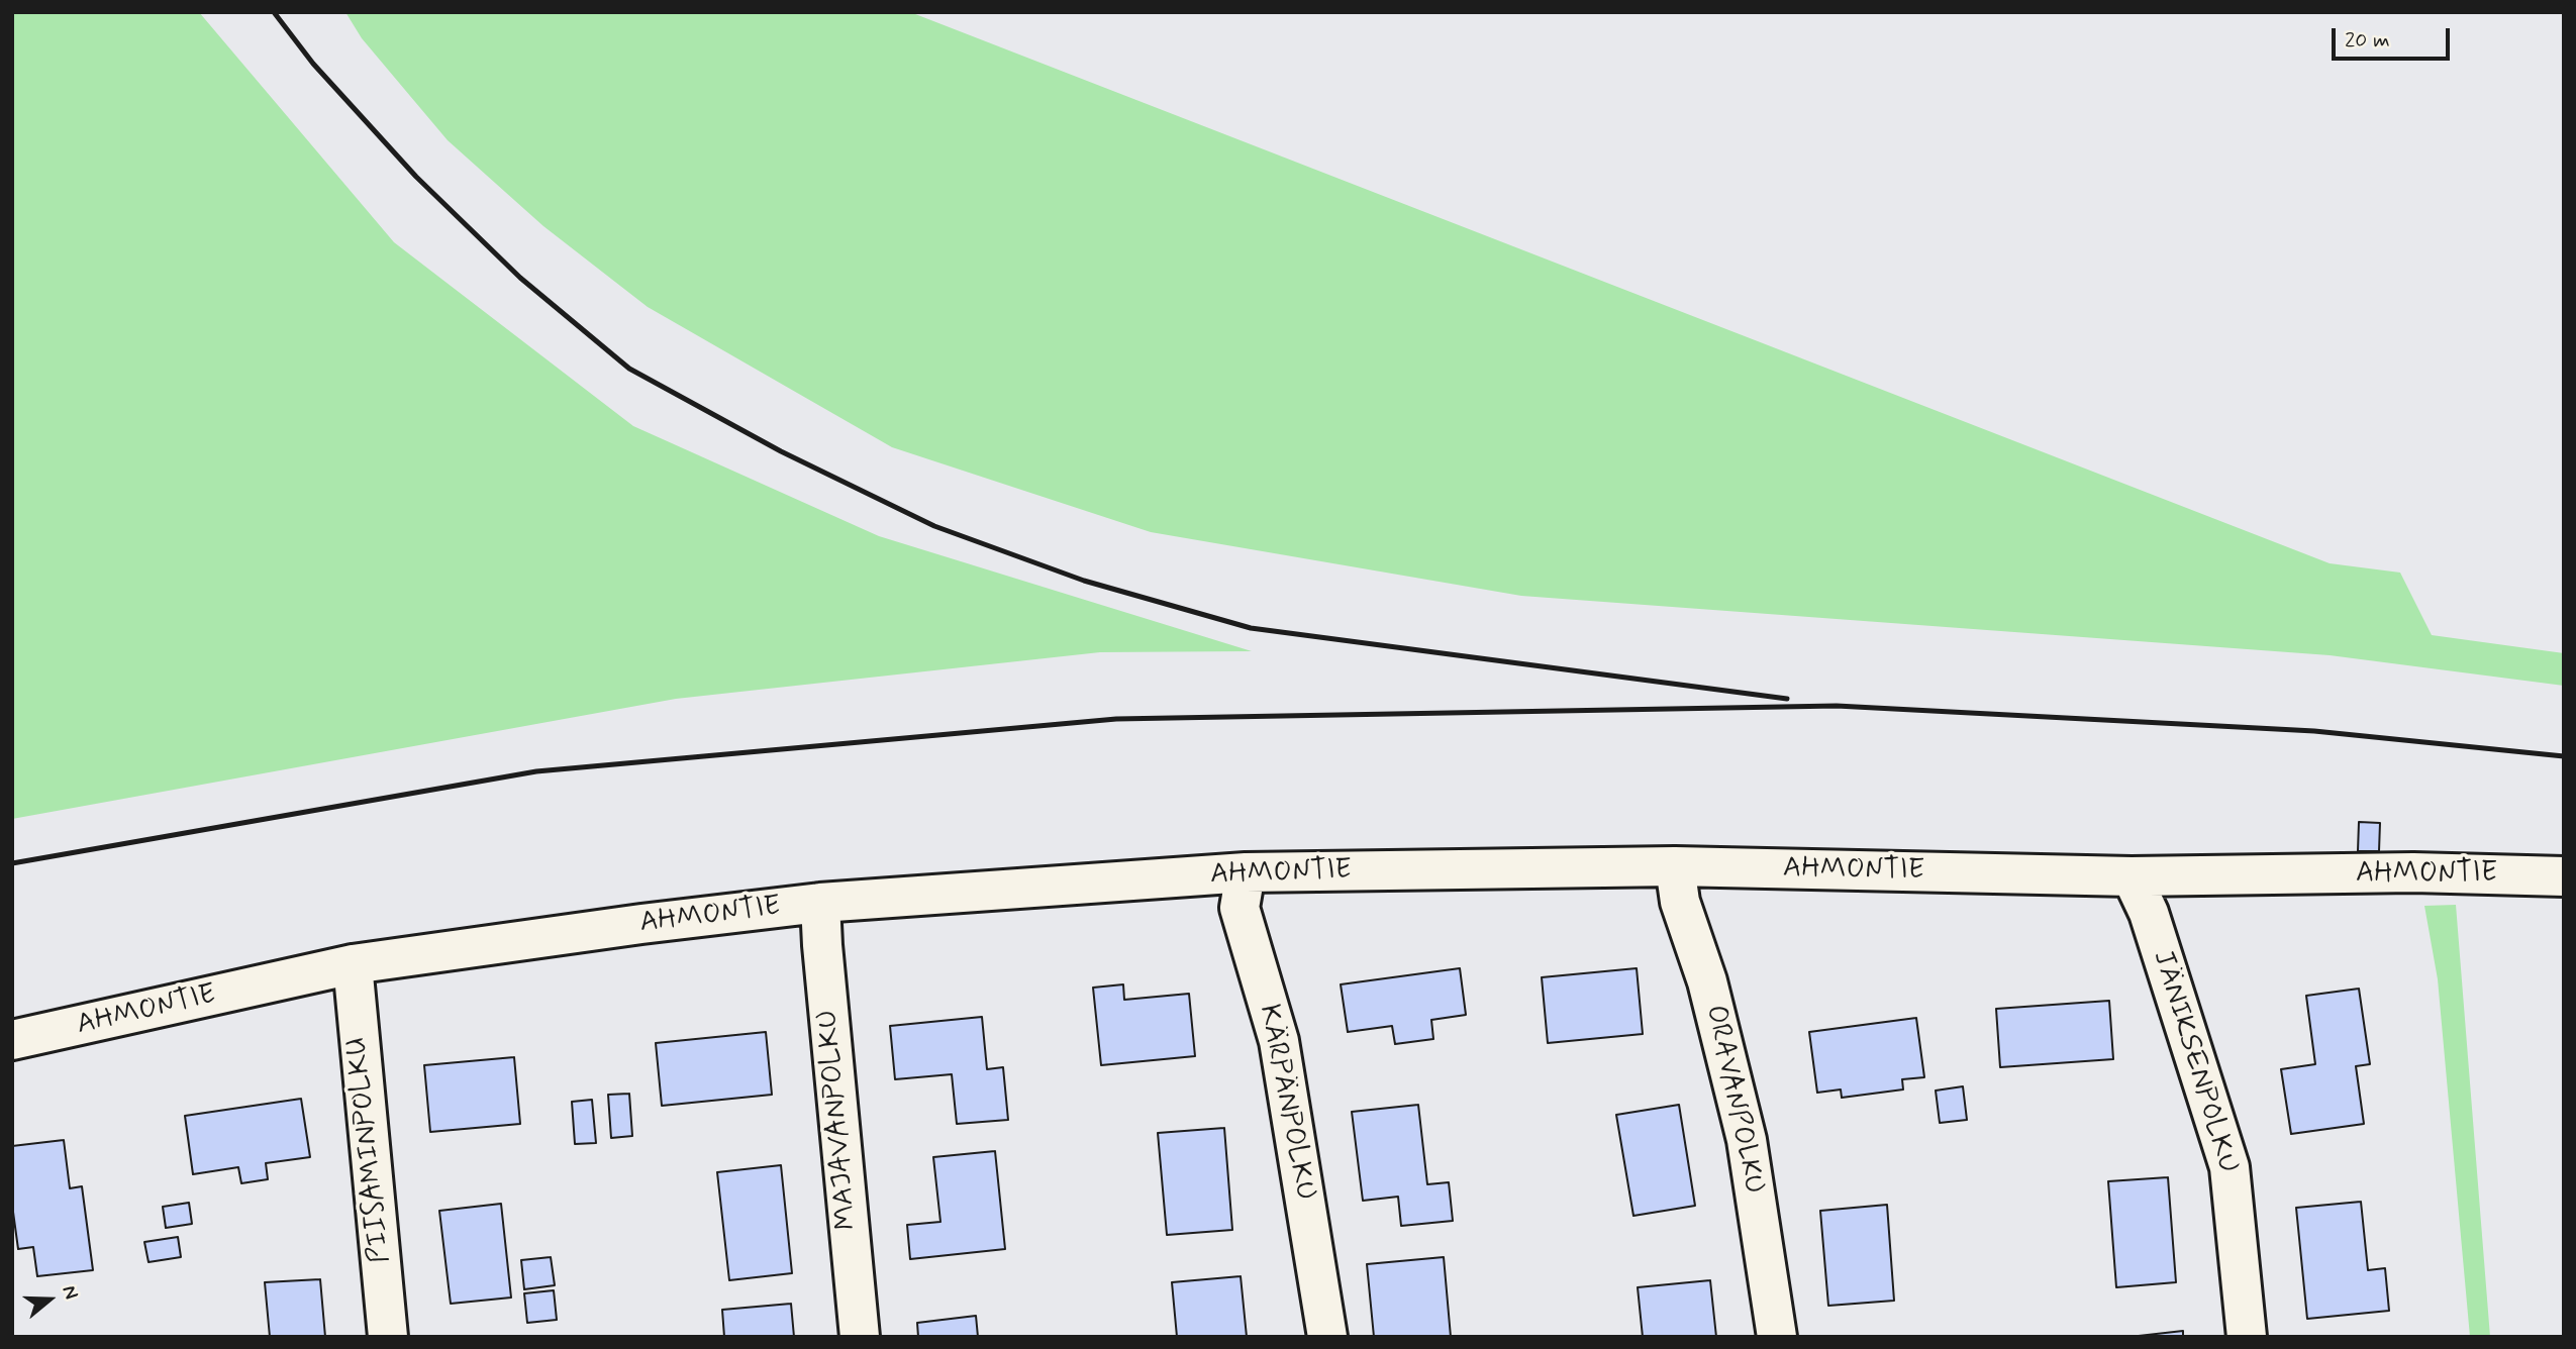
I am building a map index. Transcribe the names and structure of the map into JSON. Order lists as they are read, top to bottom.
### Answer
{
  "streets": {
    "street": [
      "AHMONTIE",
      "JÄNIKSENPOLKU",
      "ORAVANPOLKU",
      "KÄRPÄNPOLKU",
      "MAJAVANPOLKU",
      "PIISAMINPOLKU"
    ]
  },
  "crossings": [
    ["AHMONTIE", "JÄNIKSENPOLKU"],
    ["AHMONTIE", "ORAVANPOLKU"],
    ["AHMONTIE", "KÄRPÄNPOLKU"],
    ["AHMONTIE", "MAJAVANPOLKU"],
    ["AHMONTIE", "PIISAMINPOLKU"]
  ],
  "scale_bar": "20 m",
  "north": "right"
}
